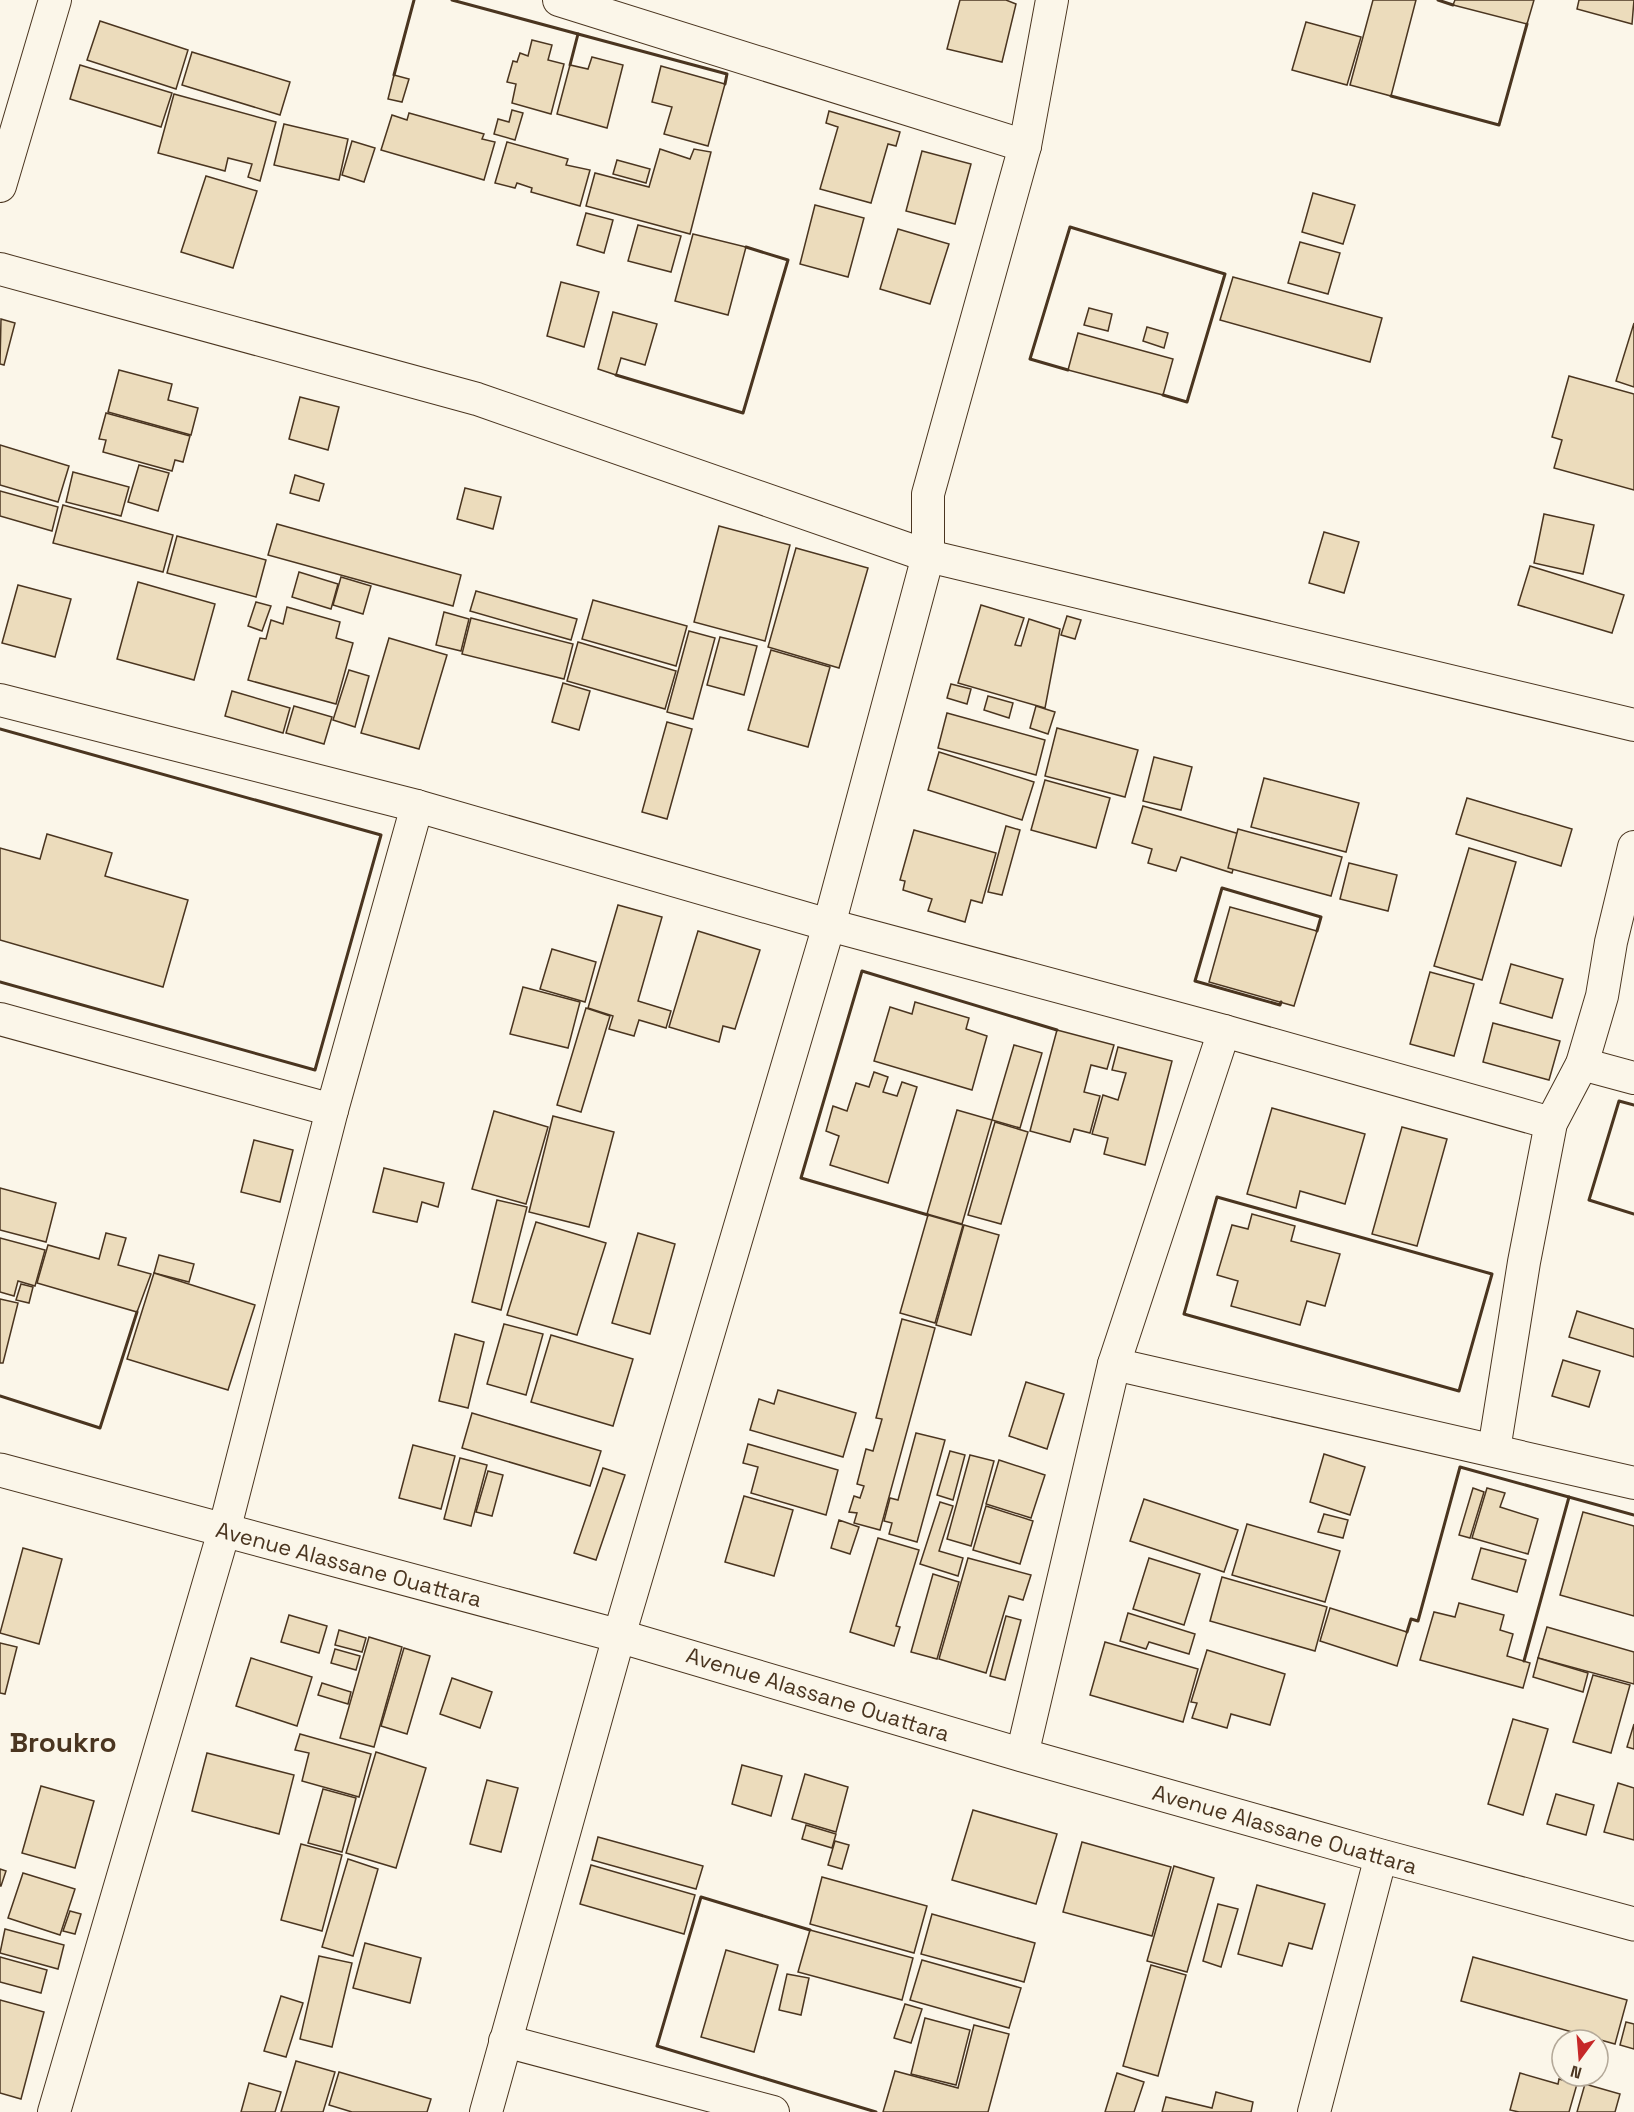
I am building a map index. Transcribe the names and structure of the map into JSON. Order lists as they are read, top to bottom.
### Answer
{
  "streets": {
    "street": ["Avenue Alassane Ouattara"]
  },
  "districts": ["Broukro"],
  "north": "bottom"
}
